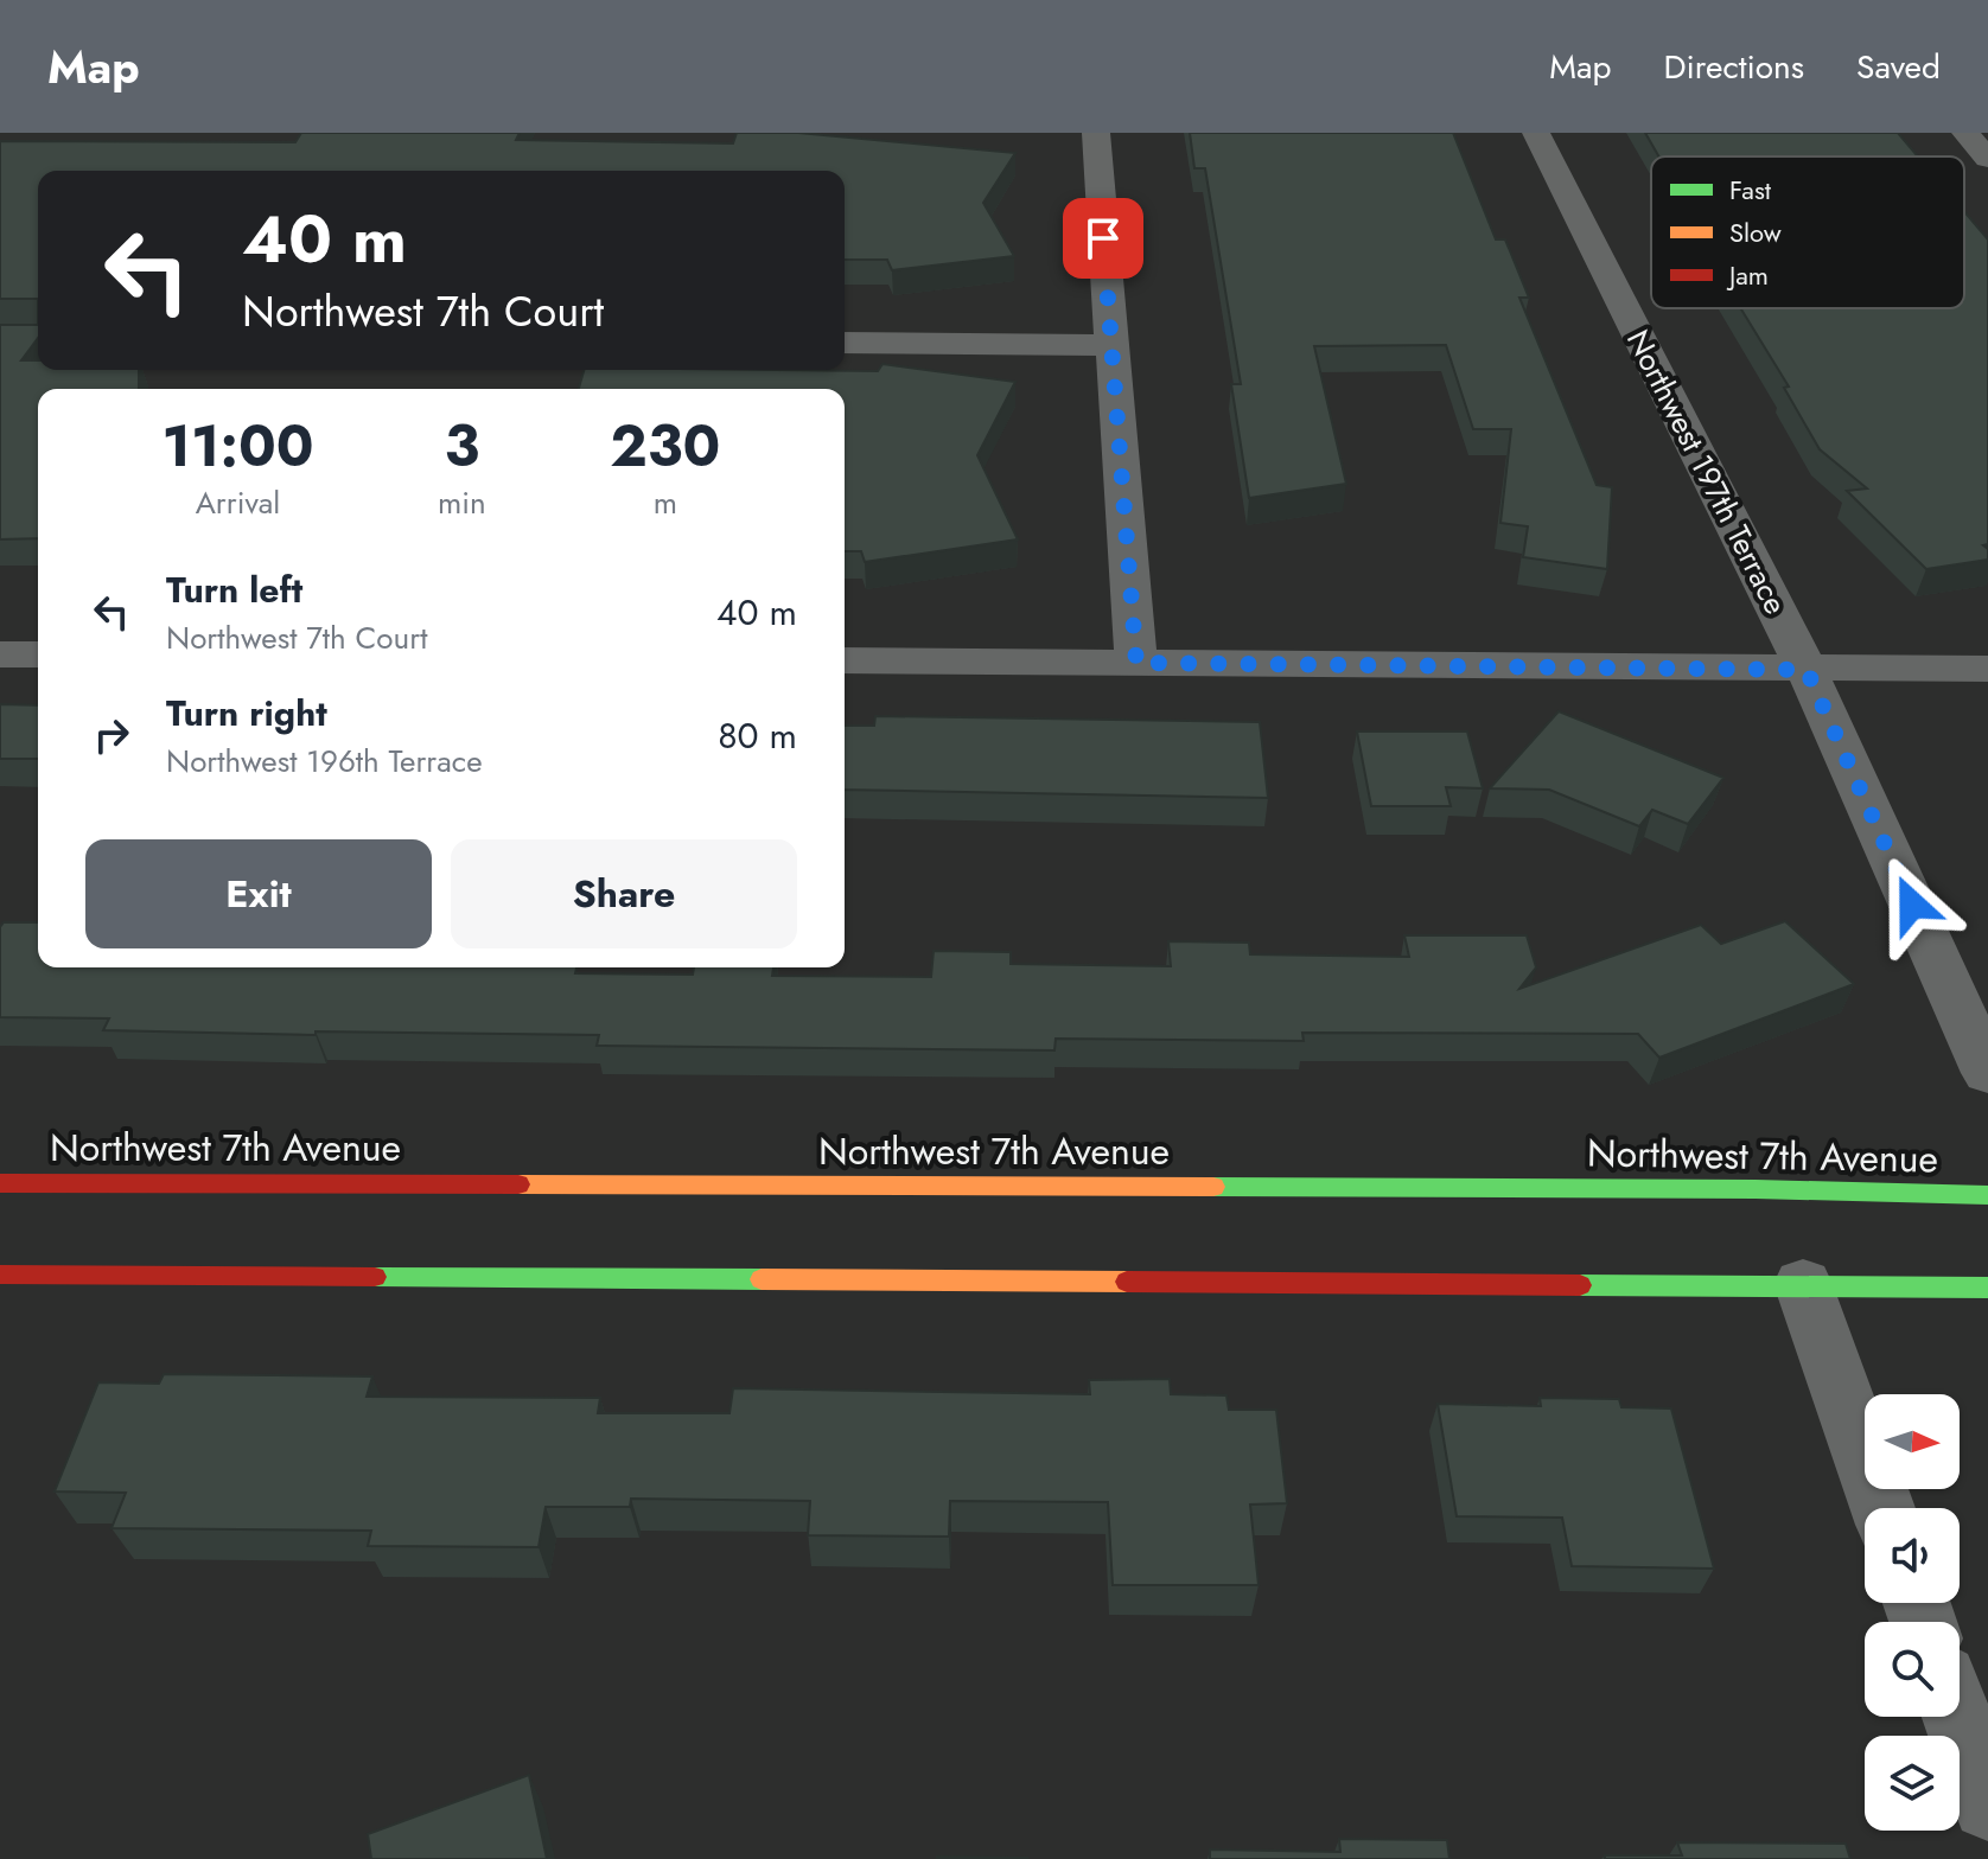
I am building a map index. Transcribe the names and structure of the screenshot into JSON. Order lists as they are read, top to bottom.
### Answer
{
  "streets": {
    "street": ["Northwest 197th Terrace", "Northwest 7th Avenue"]
  },
  "legend": ["Fast", "Slow", "Jam"],
  "north": "right",
  "page": {
    "header": "Map",
    "nav": ["Map", "Directions", "Saved"],
    "turn": ["40 m", "Northwest 7th Court"],
    "eta": [
      "11:00",
      "Arrival",
      "3",
      "min",
      "230",
      "m"
    ],
    "list": [
      {
        "name": "Turn left",
        "note": "Northwest 7th Court",
        "value": "40 m"
      },
      {
        "name": "Turn right",
        "note": "Northwest 196th Terrace",
        "value": "80 m"
      }
    ],
    "buttons": ["Exit", "Share"]
  }
}
